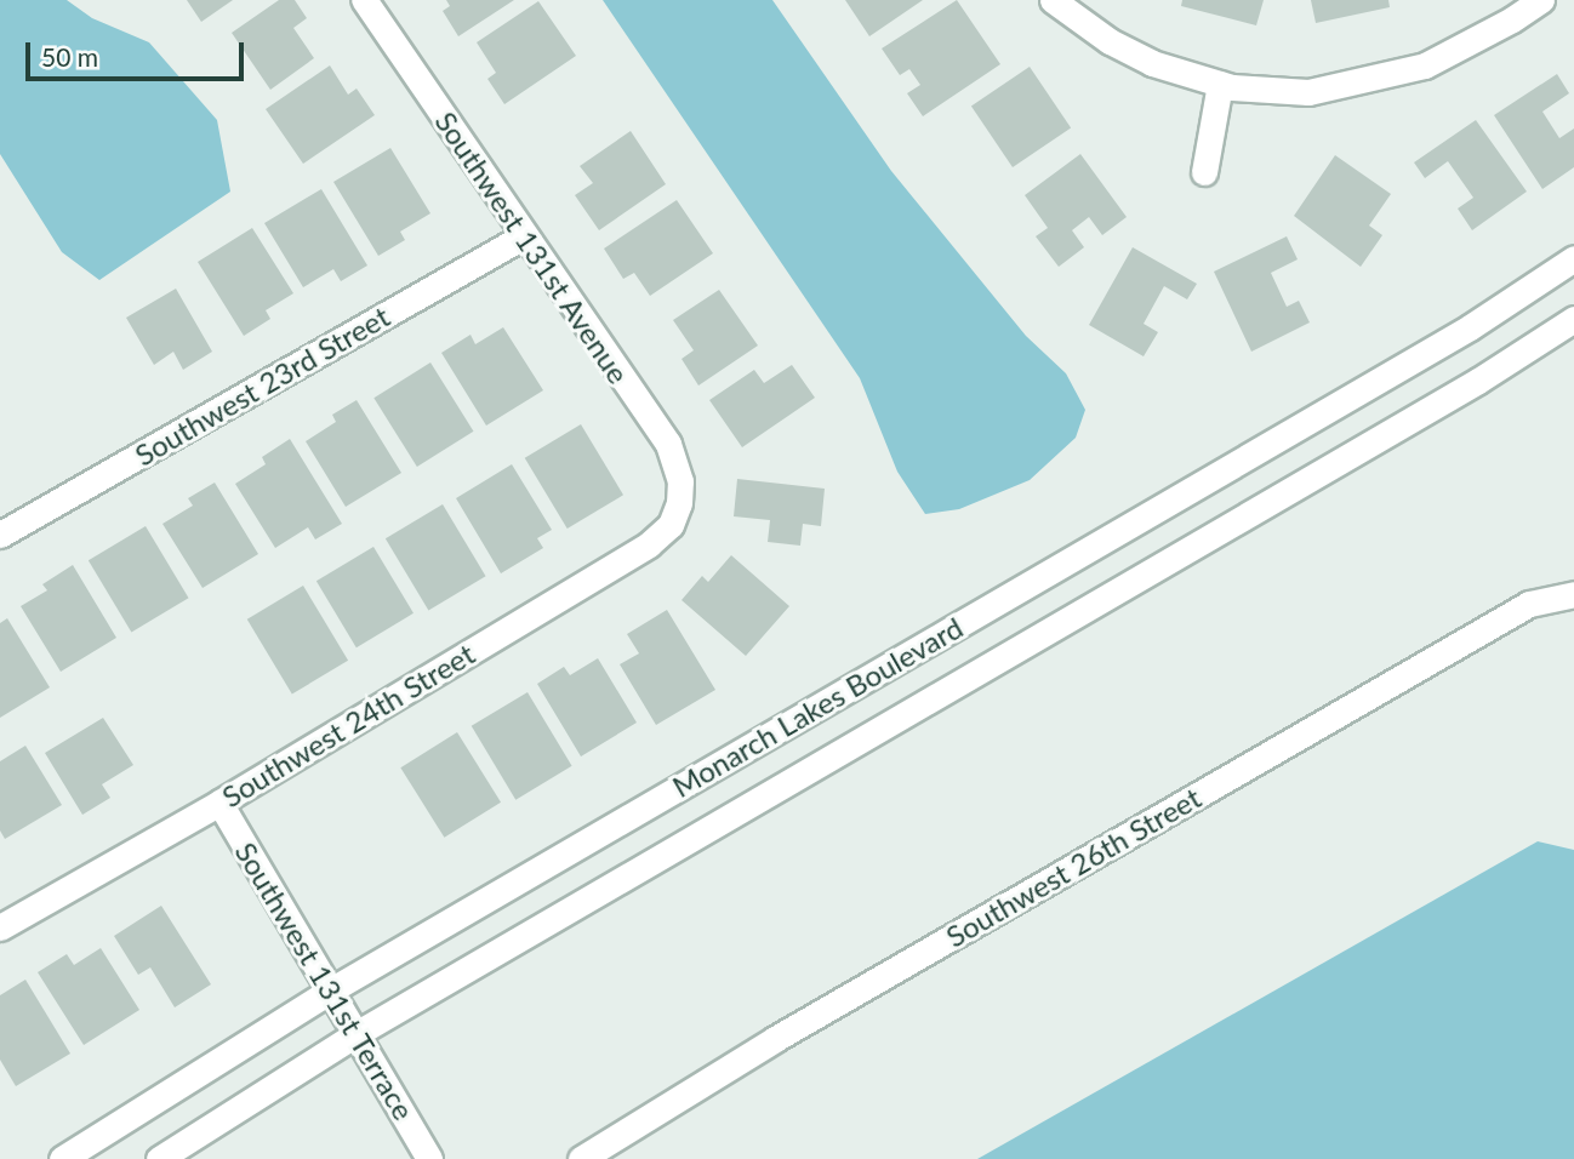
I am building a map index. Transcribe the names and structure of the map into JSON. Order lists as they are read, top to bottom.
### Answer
{
  "streets": {
    "street": [
      "Southwest 131st Avenue",
      "Southwest 23rd Street",
      "Monarch Lakes Boulevard",
      "Southwest 24th Street",
      "Southwest 26th Street",
      "Southwest 131st Terrace"
    ]
  },
  "crossings": [
    ["Southwest 131st Avenue", "Southwest 23rd Street"],
    ["Southwest 131st Avenue", "Southwest 24th Street"],
    ["Monarch Lakes Boulevard", "Southwest 131st Terrace"],
    ["Southwest 24th Street", "Southwest 131st Terrace"]
  ],
  "scale_bar": "50 m"
}
